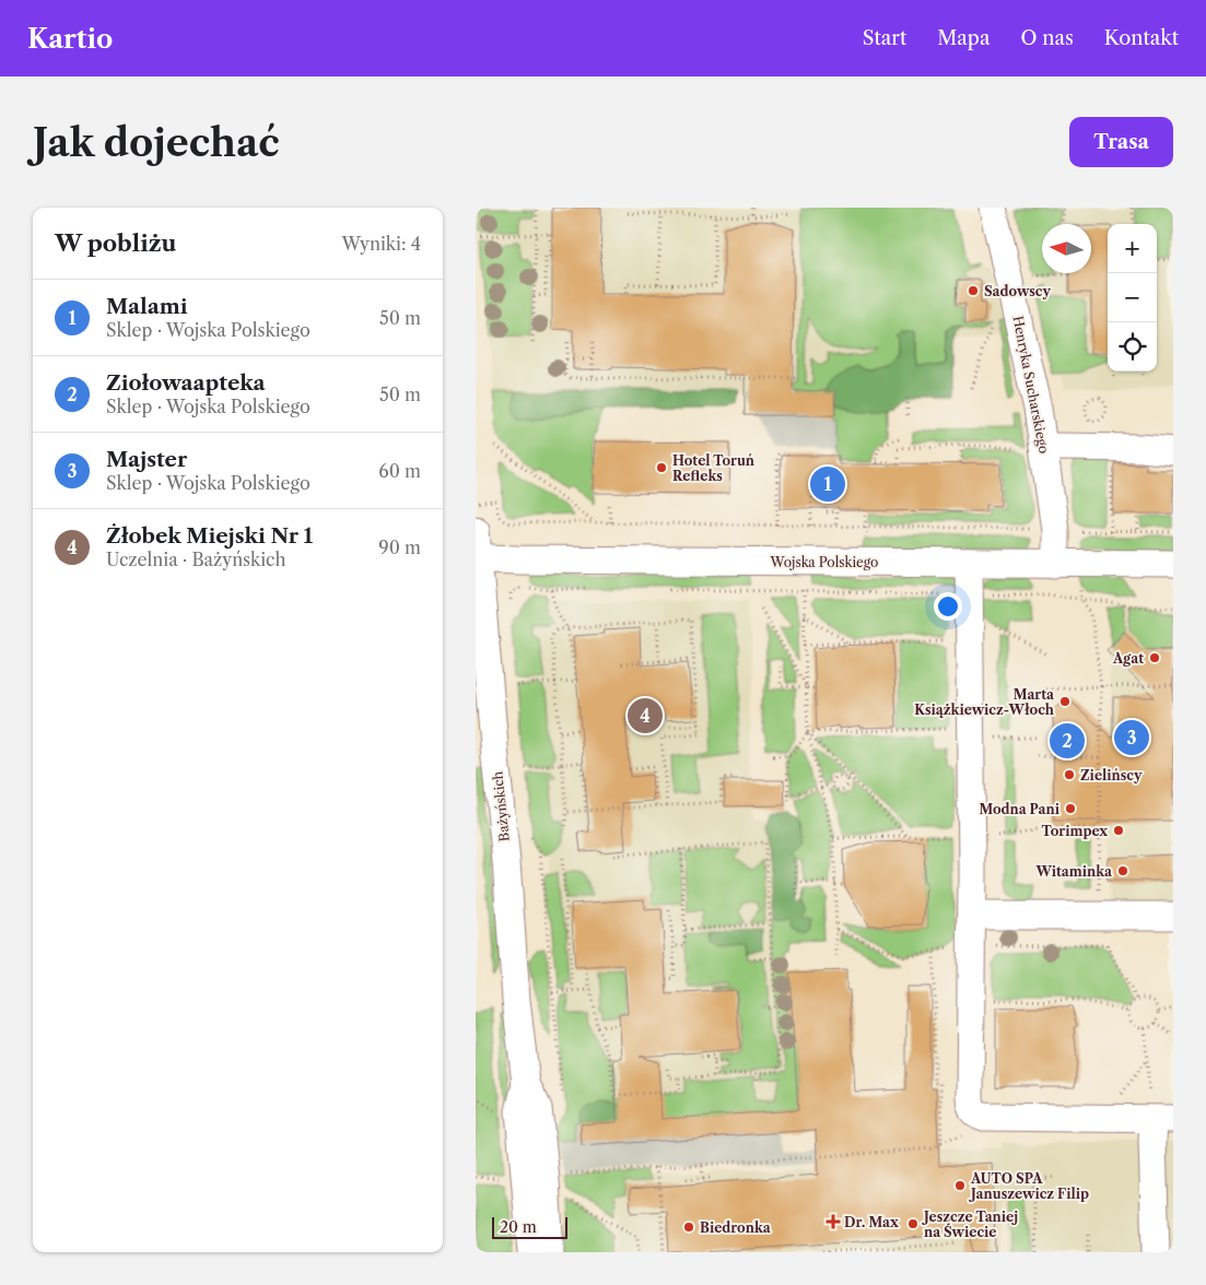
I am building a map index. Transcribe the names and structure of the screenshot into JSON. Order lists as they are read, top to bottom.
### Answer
{
  "streets": {
    "street": ["Henryka Sucharskiego", "Wojska Polskiego", "Bażyńskich"]
  },
  "crossings": [
    ["Henryka Sucharskiego", "Wojska Polskiego"],
    ["Wojska Polskiego", "Bażyńskich"]
  ],
  "places": {
    "other": [
      "Sadowscy",
      "Hotel Toruń Refleks",
      "Agat",
      "Marta Książkiewicz-Włoch",
      "Zielińscy",
      "Modna Pani",
      "Torimpex",
      "Witaminka",
      "AUTO SPA Januszewicz Filip",
      "Jeszcze Taniej na Świecie",
      "Biedronka"
    ],
    "health": ["Dr. Max"]
  },
  "scale_bar": "20 m",
  "north": "left",
  "page": {
    "header": "Kartio",
    "nav": [
      "Start",
      "Mapa",
      "O nas",
      "Kontakt"
    ],
    "buttons": "Trasa",
    "title": "Jak dojechać",
    "heading": ["W pobliżu", "Wyniki: 4"],
    "map_buttons": ["+", "−"],
    "list": [
      {
        "mark": "1",
        "name": "Malami",
        "note": "Sklep · Wojska Polskiego",
        "value": "50 m"
      },
      {
        "mark": "2",
        "name": "Ziołowaapteka",
        "note": "Sklep · Wojska Polskiego",
        "value": "50 m"
      },
      {
        "mark": "3",
        "name": "Majster",
        "note": "Sklep · Wojska Polskiego",
        "value": "60 m"
      },
      {
        "mark": "4",
        "name": "Żłobek Miejski Nr 1",
        "note": "Uczelnia · Bażyńskich",
        "value": "90 m"
      }
    ],
    "pins": [
      "1",
      "4",
      "3",
      "2"
    ],
    "scale": "20 m"
  }
}
